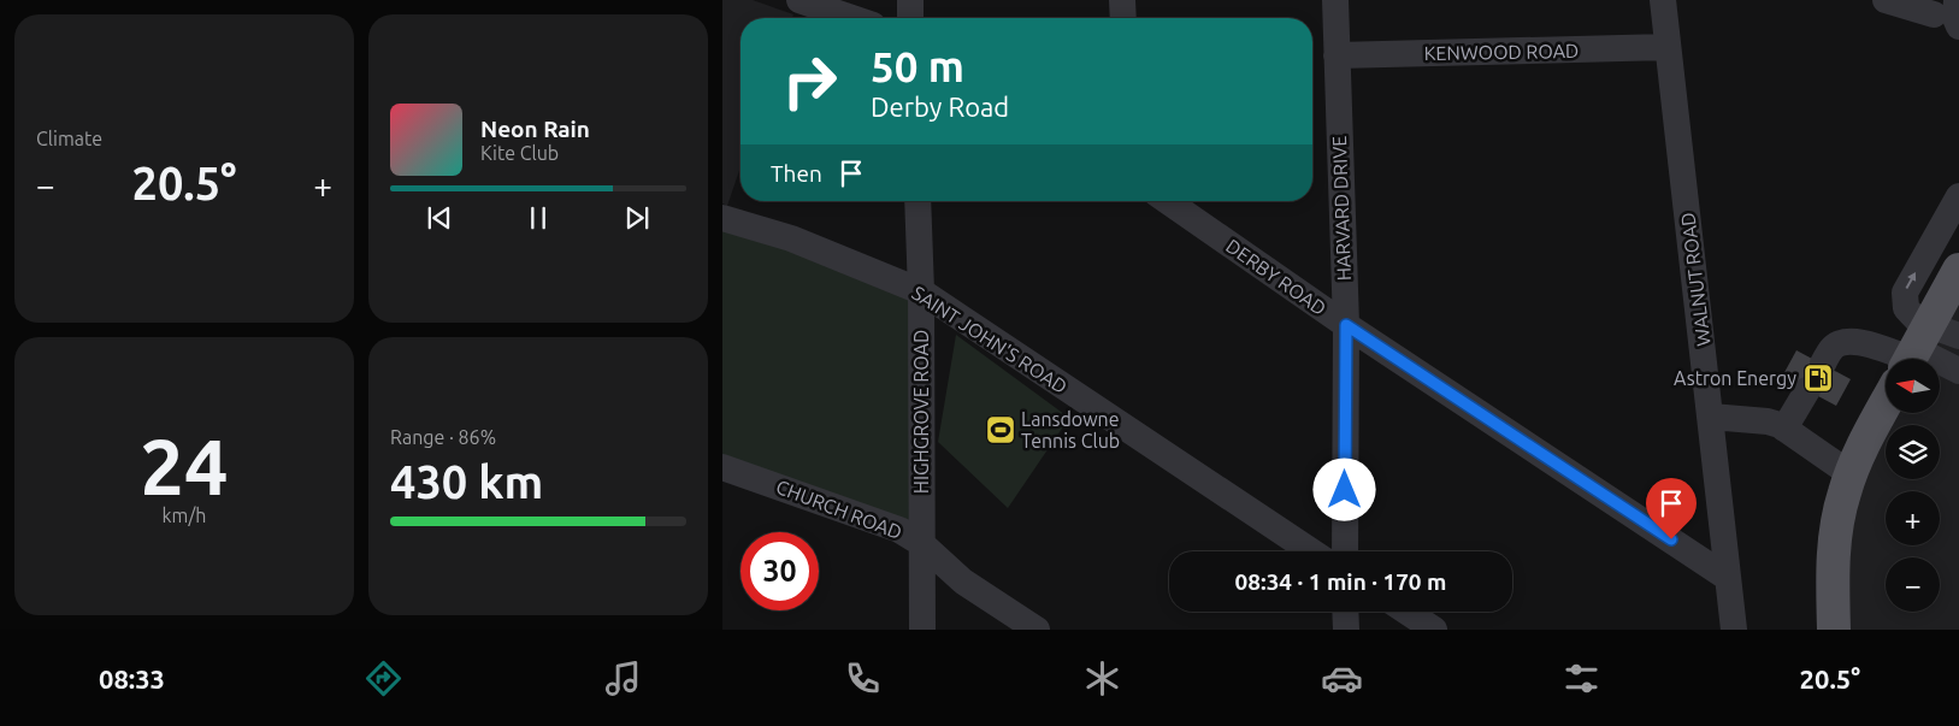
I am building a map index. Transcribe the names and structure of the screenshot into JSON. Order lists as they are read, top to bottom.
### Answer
{
  "streets": {
    "street": [
      "KENWOOD ROAD",
      "HARVARD DRIVE",
      "DERBY ROAD",
      "WALNUT ROAD",
      "SAINT JOHN'S ROAD",
      "HIGHGROVE ROAD",
      "CHURCH ROAD"
    ]
  },
  "crossings": [
    ["KENWOOD ROAD", "HARVARD DRIVE"],
    ["KENWOOD ROAD", "WALNUT ROAD"],
    ["HARVARD DRIVE", "DERBY ROAD"],
    ["DERBY ROAD", "WALNUT ROAD"],
    ["SAINT JOHN'S ROAD", "HIGHGROVE ROAD"],
    ["HIGHGROVE ROAD", "CHURCH ROAD"]
  ],
  "places": {
    "fuel station": ["Astron Energy"],
    "sports": ["Lansdowne Tennis Club"]
  },
  "north": "left",
  "page": {
    "tile": [
      "Climate",
      ["24", "km/h"],
      ["Range · 86%", "430 km"]
    ],
    "turn": ["50 m", "Derby Road"],
    "song": ["Neon Rain", "Kite Club"],
    "then": "Then",
    "heat": ["−", "20.5°", "+"],
    "map_buttons": ["+", "−"],
    "limit": "30",
    "trip": "08:34 · 1 min · 170 m",
    "tabs": ["08:33", "20.5°"]
  }
}
